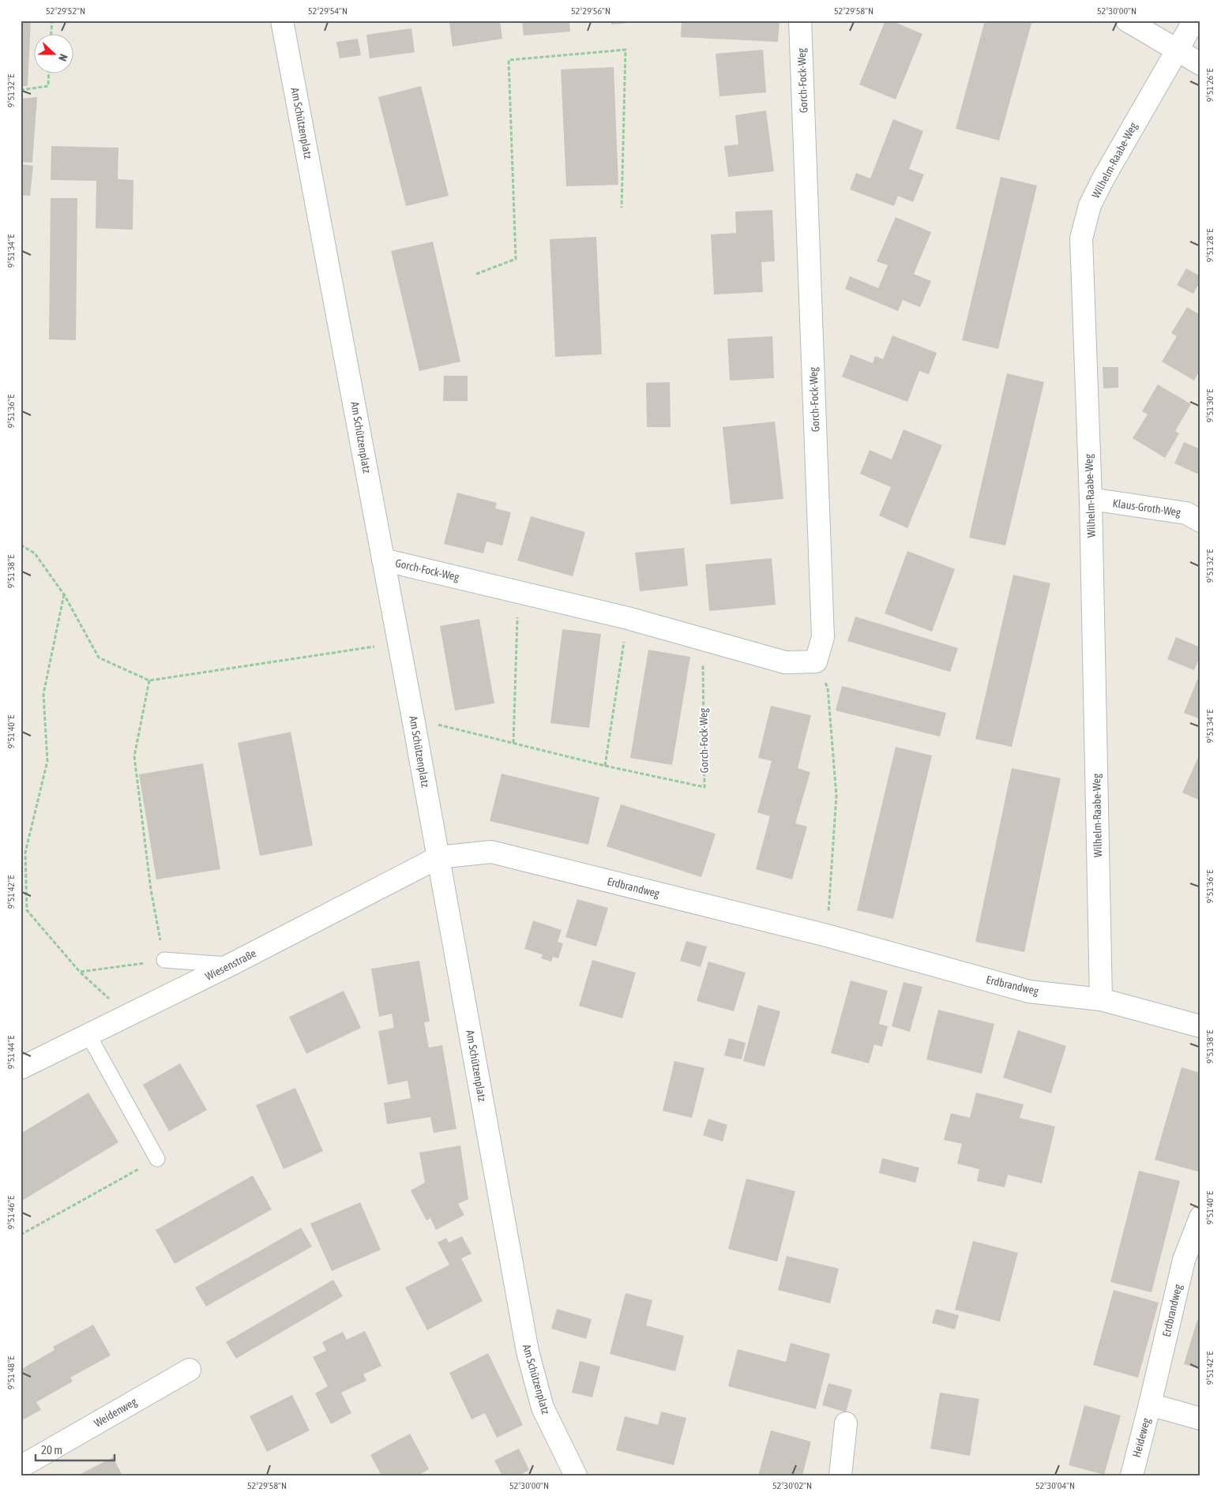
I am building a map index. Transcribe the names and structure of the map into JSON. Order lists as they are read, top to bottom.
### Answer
{
  "streets": {
    "street": [
      "Gorch-Fock-Weg",
      "Am Schützenplatz",
      "Wilhelm-Raabe-Weg",
      "Klaus-Groth-Weg",
      "Erdbrandweg",
      "Wiesenstraße",
      "Weidenweg",
      "Heideweg"
    ]
  },
  "crossings": [
    ["Gorch-Fock-Weg", "Am Schützenplatz"],
    ["Am Schützenplatz", "Erdbrandweg"],
    ["Am Schützenplatz", "Wiesenstraße"],
    ["Wilhelm-Raabe-Weg", "Klaus-Groth-Weg"],
    ["Wilhelm-Raabe-Weg", "Erdbrandweg"],
    ["Erdbrandweg", "Wiesenstraße"],
    ["Erdbrandweg", "Heideweg"]
  ],
  "scale_bar": "20 m",
  "north": "right",
  "coordinates": [
    "52°29'52\"N",
    "52°29'54\"N",
    "52°29'56\"N",
    "52°29'58\"N",
    "52°30'00\"N",
    "9°51'26\"E",
    "9°51'32\"E",
    "9°51'28\"E",
    "9°51'34\"E",
    "9°51'30\"E",
    "9°51'36\"E",
    "9°51'38\"E",
    "9°51'40\"E",
    "9°51'42\"E",
    "9°51'44\"E",
    "9°51'46\"E",
    "9°51'48\"E",
    "52°30'02\"N",
    "52°30'04\"N"
  ]
}
